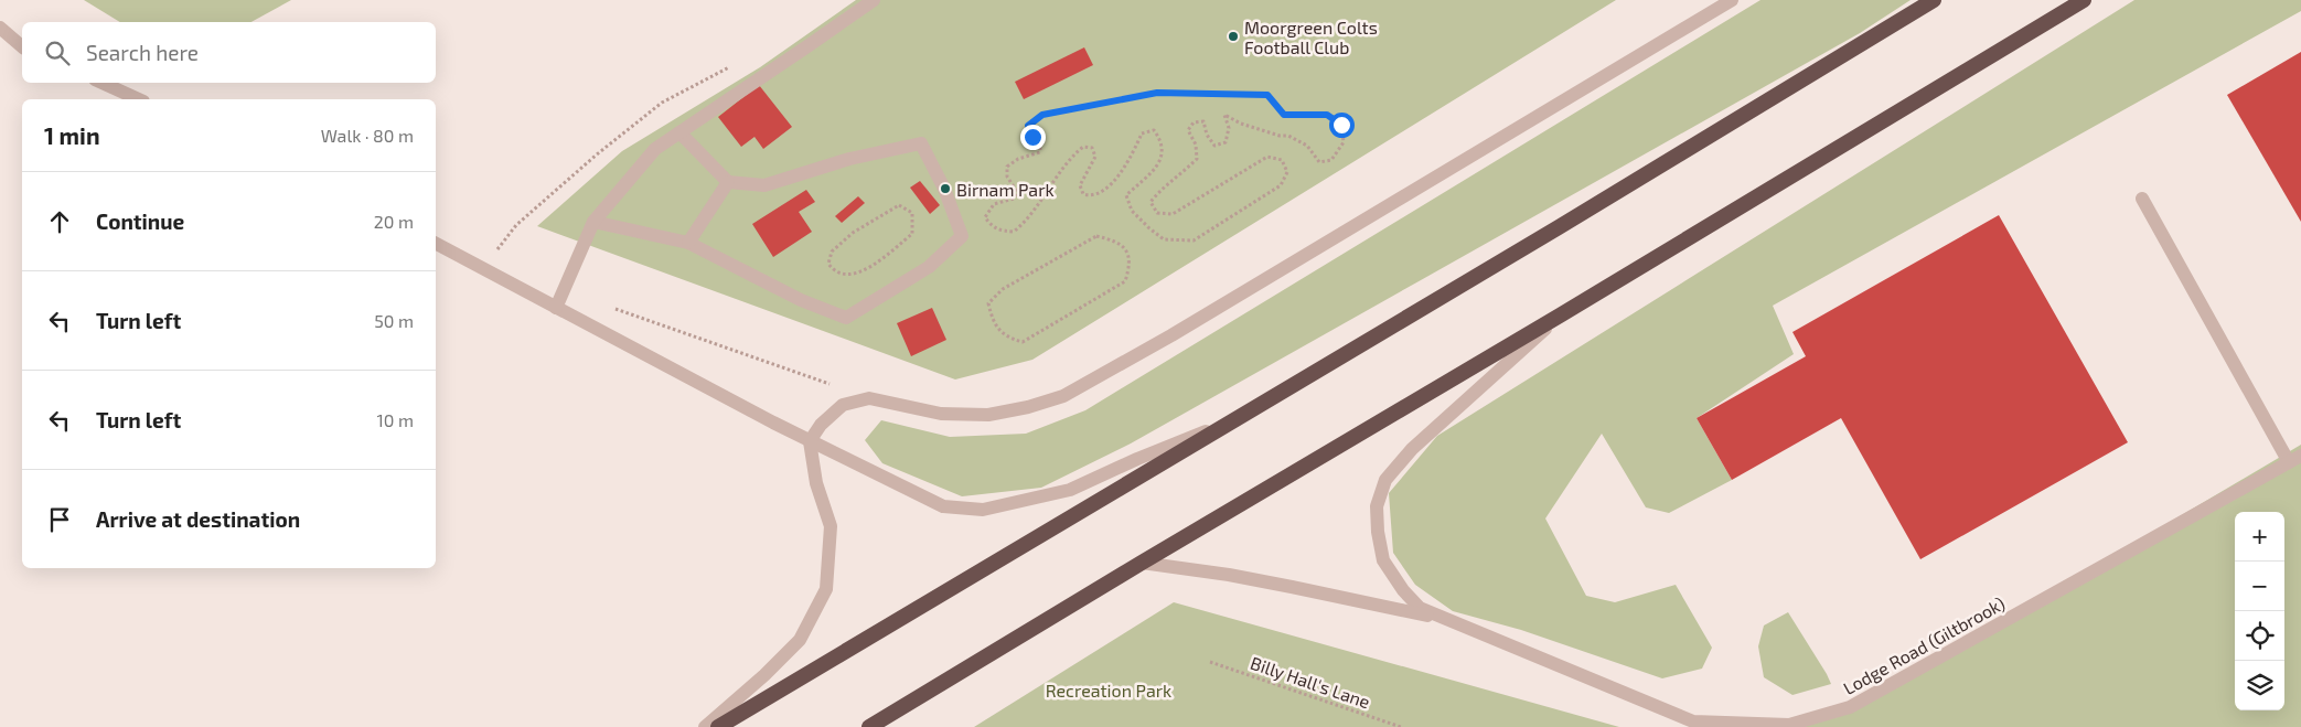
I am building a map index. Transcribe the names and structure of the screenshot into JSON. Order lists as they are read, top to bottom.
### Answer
{
  "streets": {
    "lane": ["Lodge Road (Giltbrook)"],
    "path": ["Billy Hall's Lane"]
  },
  "parks": ["Recreation Park"],
  "places": ["Moorgreen Colts Football Club", "Birnam Park"],
  "page": {
    "search": "Search here",
    "heading": ["1 min", "Walk · 80 m"],
    "list": [
      ["Continue", "20 m"],
      ["Turn left", "50 m"],
      ["Turn left", "10 m"],
      "Arrive at destination"
    ],
    "map_buttons": ["+", "−"]
  }
}
